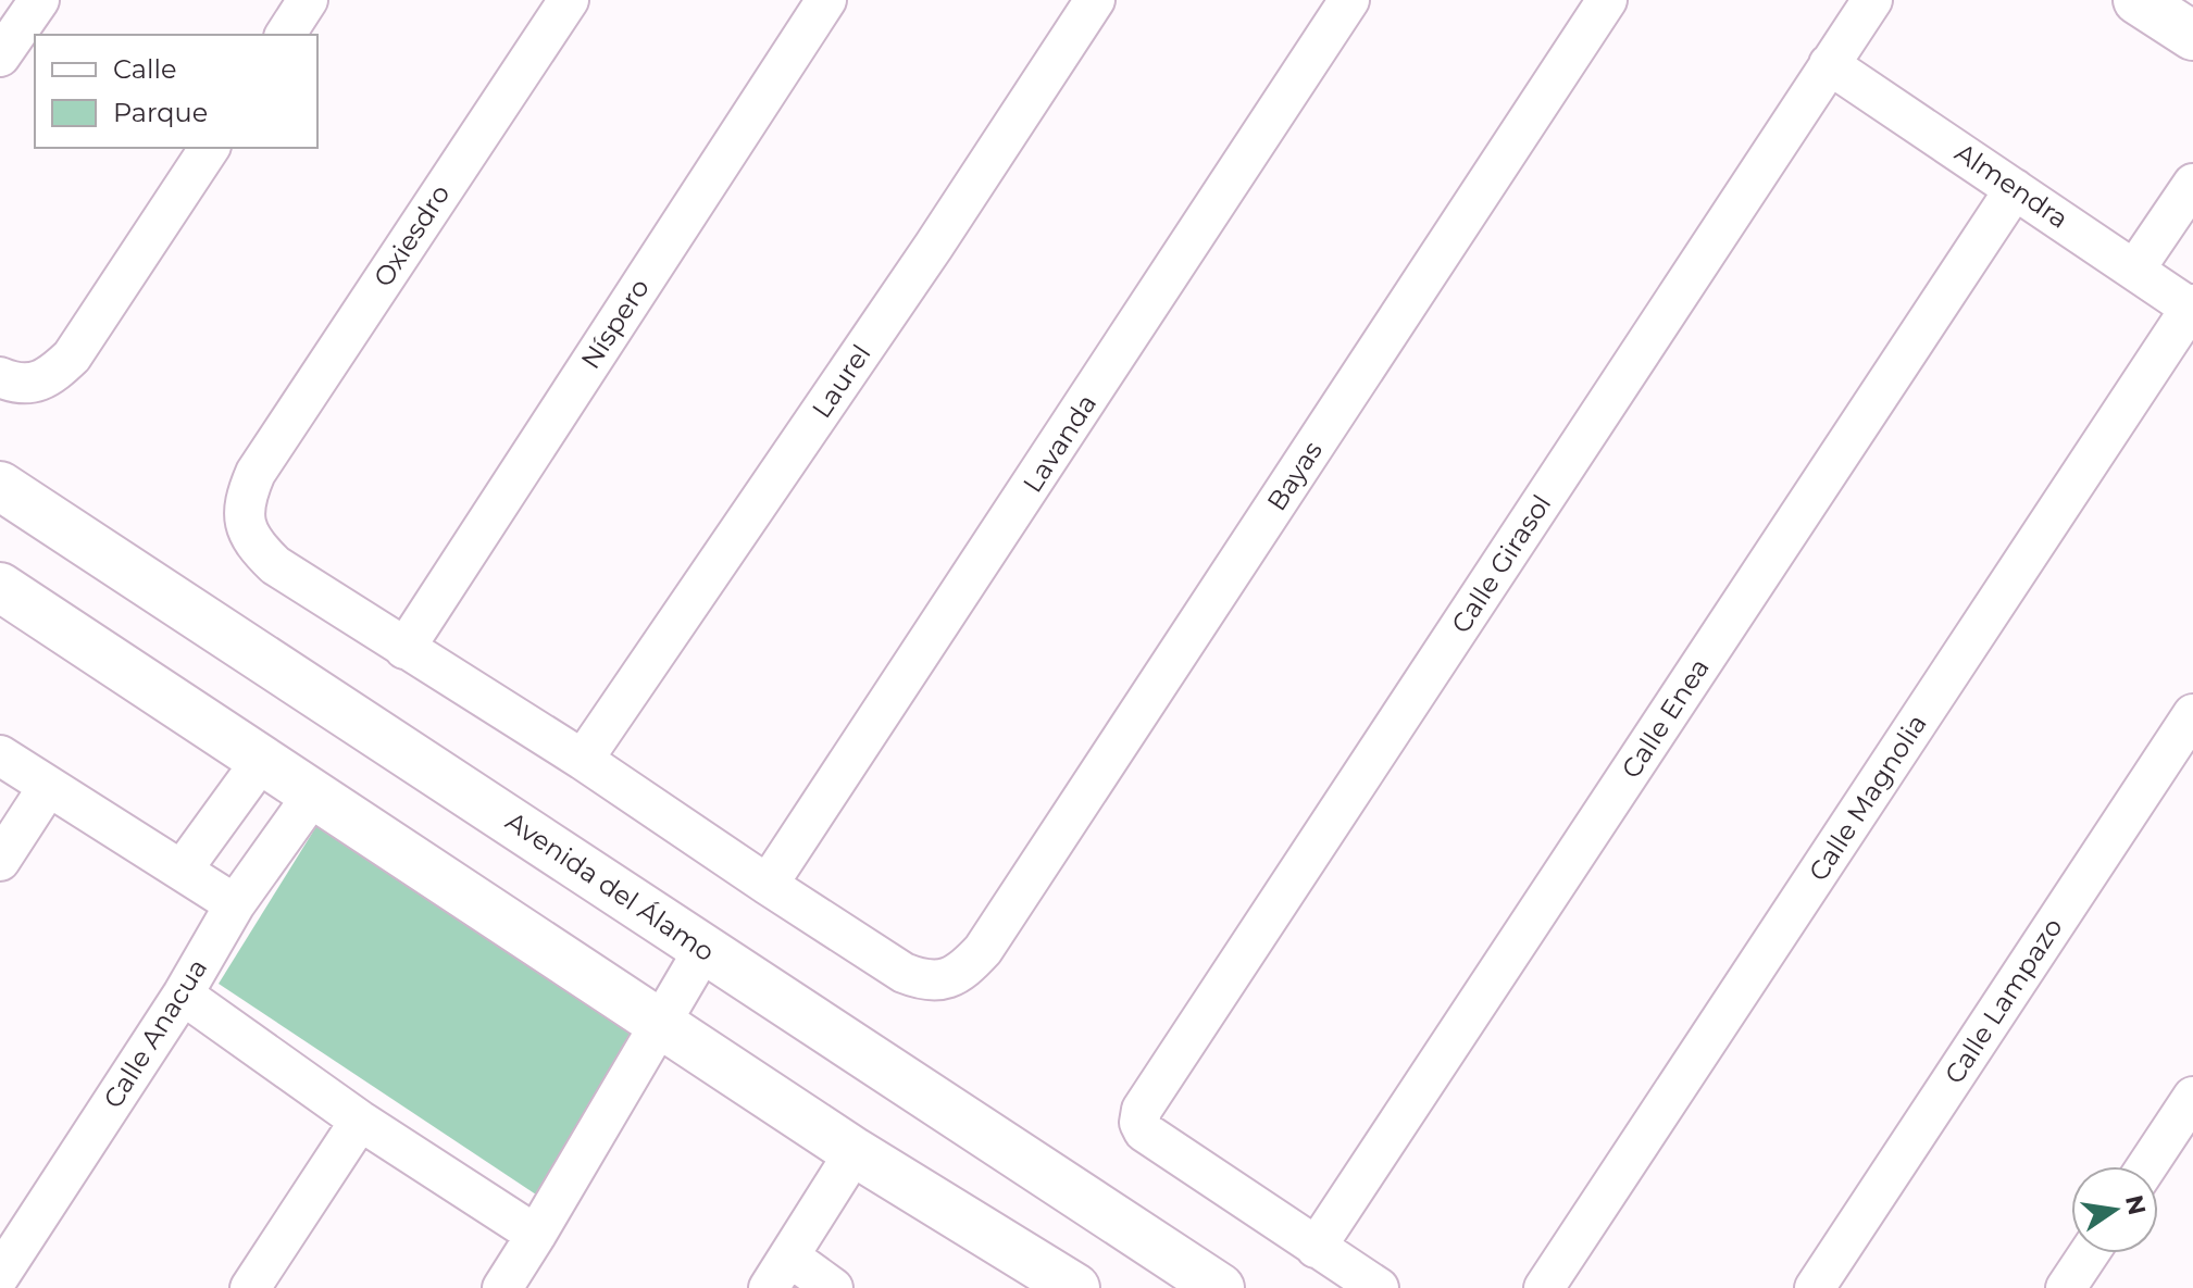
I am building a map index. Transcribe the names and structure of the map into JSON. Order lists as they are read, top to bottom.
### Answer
{
  "streets": {
    "street": [
      "Almendra",
      "Oxiesdro",
      "Níspero",
      "Laurel",
      "Lavanda",
      "Bayas",
      "Calle Girasol",
      "Calle Enea",
      "Calle Magnolia",
      "Avenida del Álamo",
      "Calle Lampazo",
      "Calle Anacua"
    ]
  },
  "crossings": [
    ["Almendra", "Calle Girasol"],
    ["Almendra", "Calle Enea"],
    ["Almendra", "Calle Magnolia"],
    ["Oxiesdro", "Níspero"],
    ["Oxiesdro", "Laurel"],
    ["Oxiesdro", "Bayas"],
    ["Laurel", "Bayas"],
    ["Lavanda", "Bayas"],
    ["Calle Girasol", "Calle Enea"]
  ],
  "legend": ["Calle", "Parque"],
  "north": "right"
}
